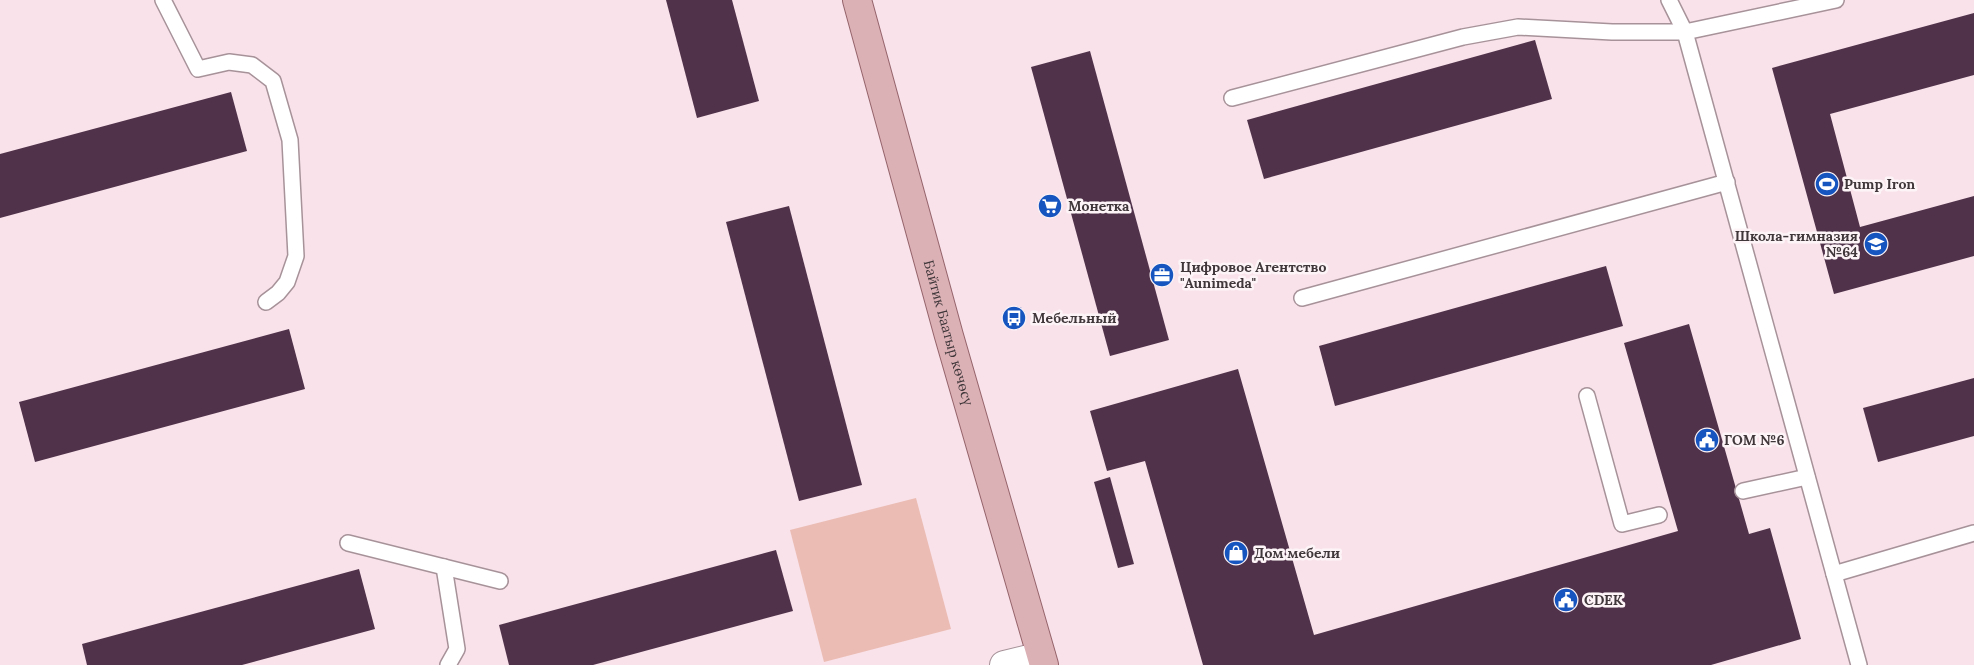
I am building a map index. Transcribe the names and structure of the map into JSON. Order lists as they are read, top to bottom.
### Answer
{
  "streets": {
    "main road": ["Байтик Баатыр көчөсү"]
  },
  "places": {
    "sports": ["Pump Iron"],
    "supermarket": ["Монетка"],
    "school or university": ["Школа-гимназия №64"],
    "office": ["Цифровое Агентство \"Aunimeda\""],
    "bus stop": ["Мебельный"],
    "public building": ["ГОМ №6", "CDEK"],
    "shop": ["Дом мебели"]
  }
}
